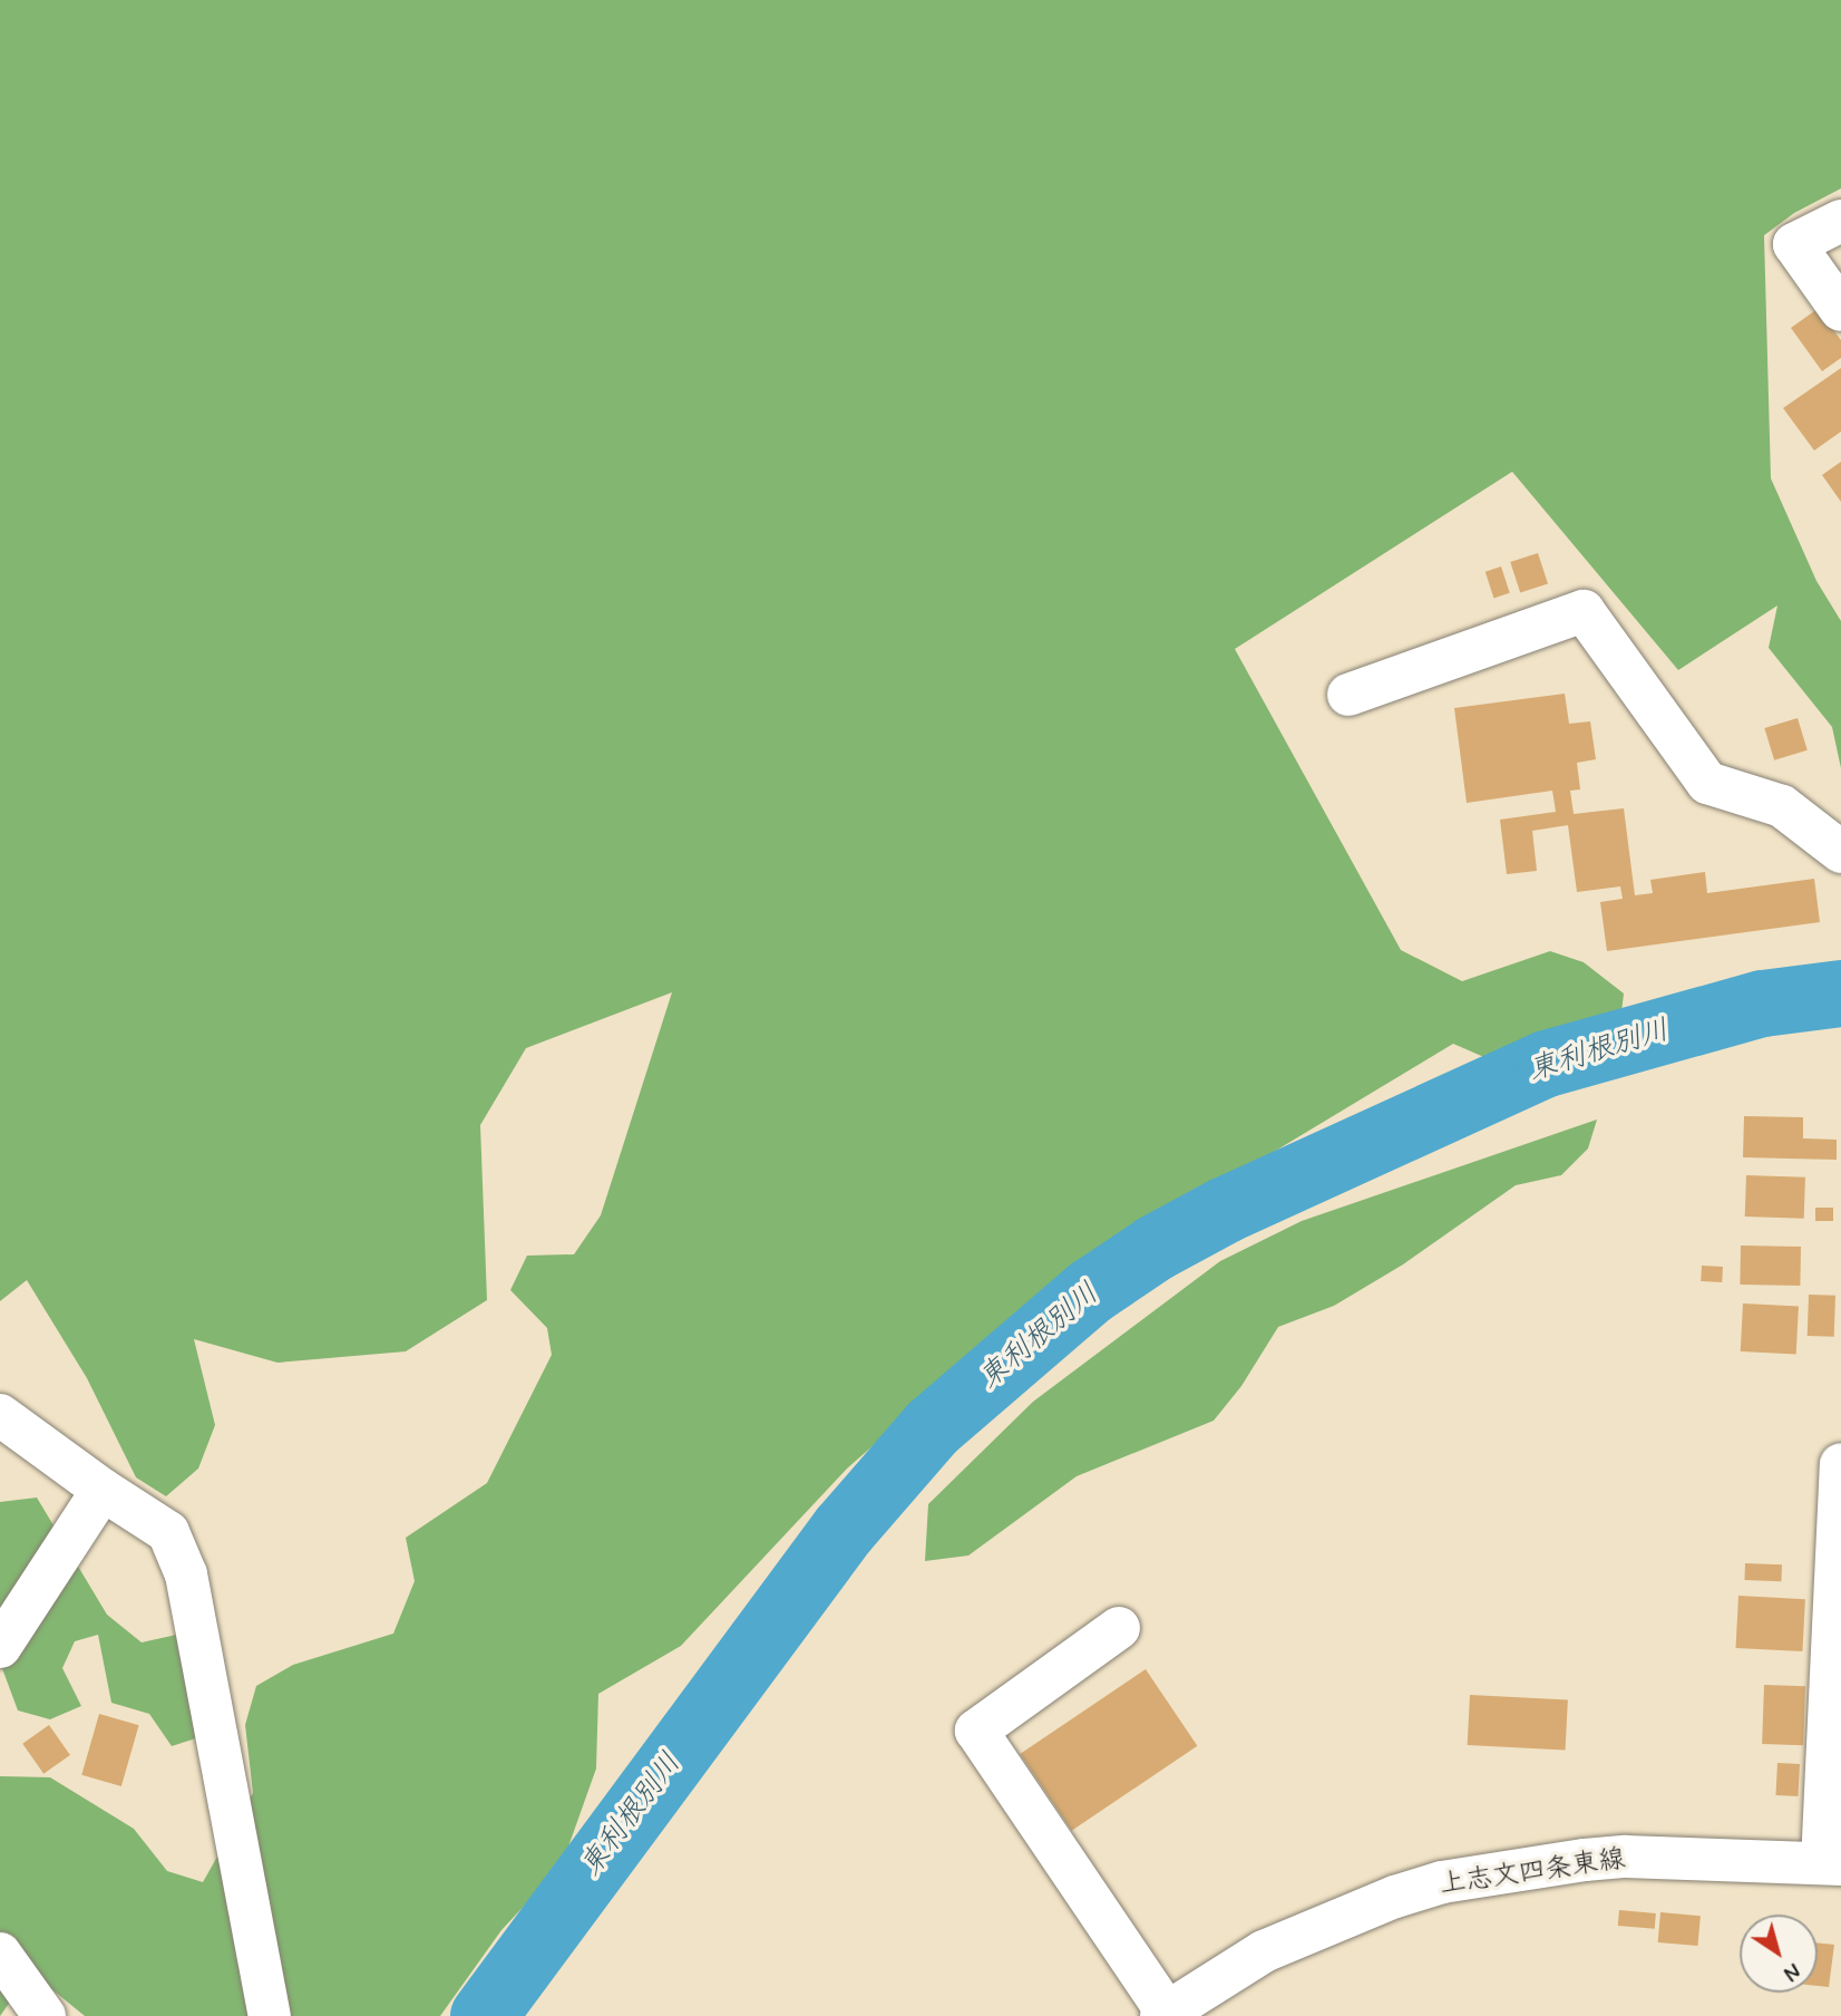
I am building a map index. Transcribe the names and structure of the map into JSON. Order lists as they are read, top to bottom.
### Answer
{
  "streets": {
    "street": ["上志文四条東線"]
  },
  "water": ["東利根別川"],
  "north": "bottom right"
}
